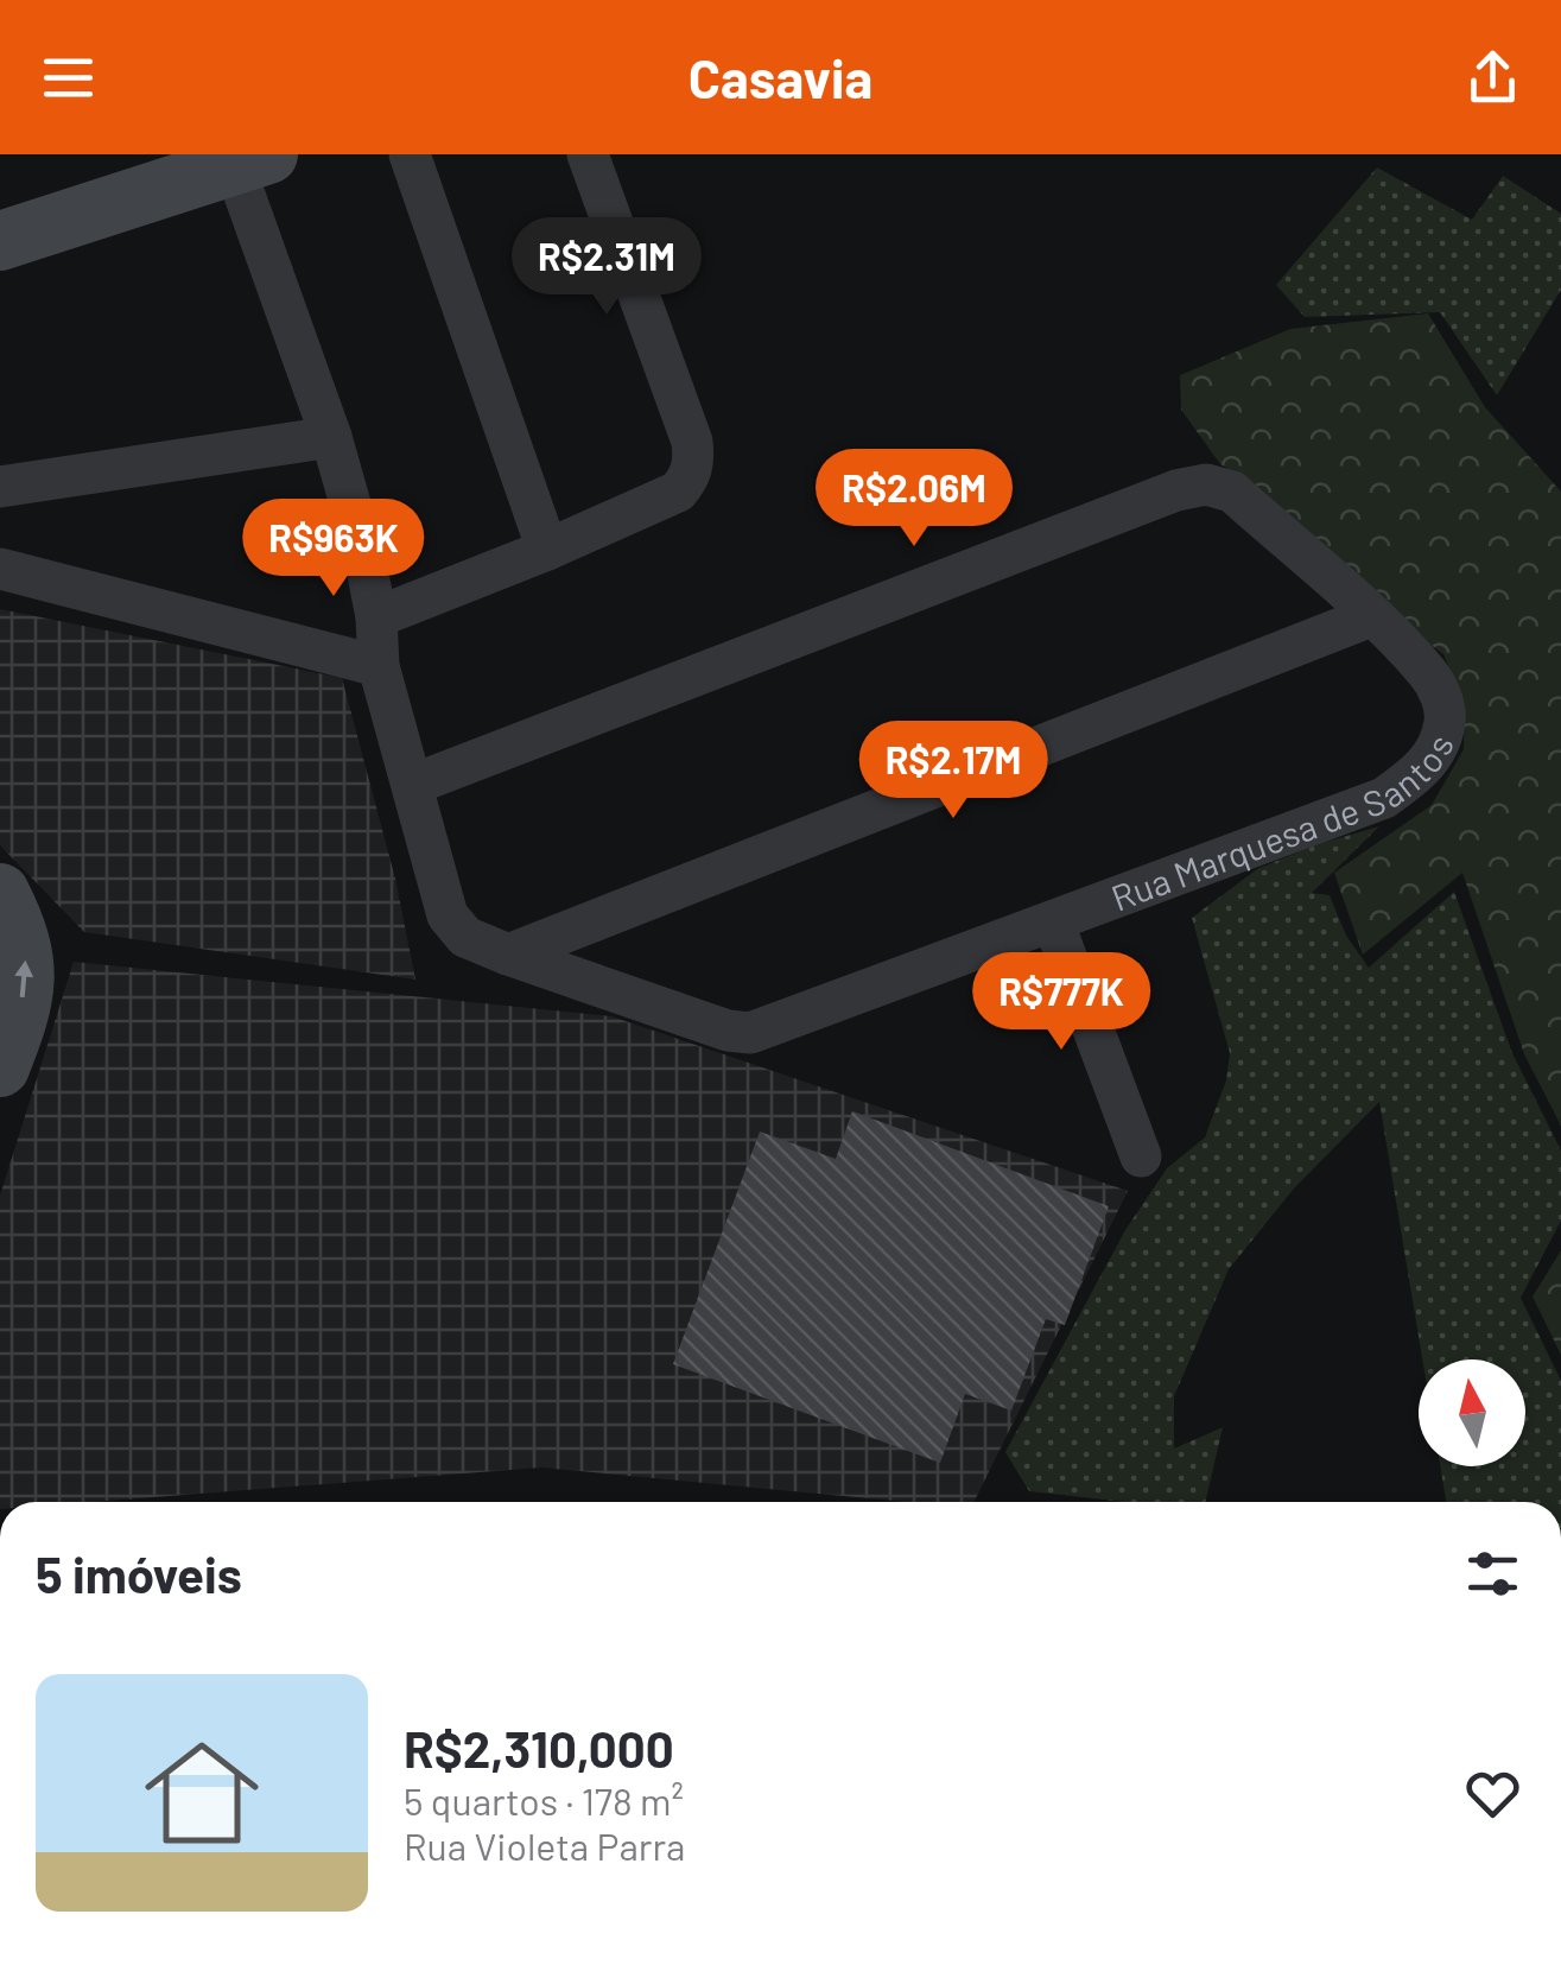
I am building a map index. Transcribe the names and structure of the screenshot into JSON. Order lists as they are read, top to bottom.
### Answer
{
  "streets": {
    "street": ["Rua Marquesa de Santos"]
  },
  "north": "top",
  "page": {
    "header": "Casavia",
    "price": [
      "R$2.31M",
      "R$2.06M",
      "R$963K",
      "R$2.17M",
      "R$777K"
    ],
    "heading": "5 imóveis",
    "list": [
      {
        "name": "R$2,310,000",
        "note": "5 quartos · 178 m² · Rua Violeta Parra"
      }
    ]
  }
}
